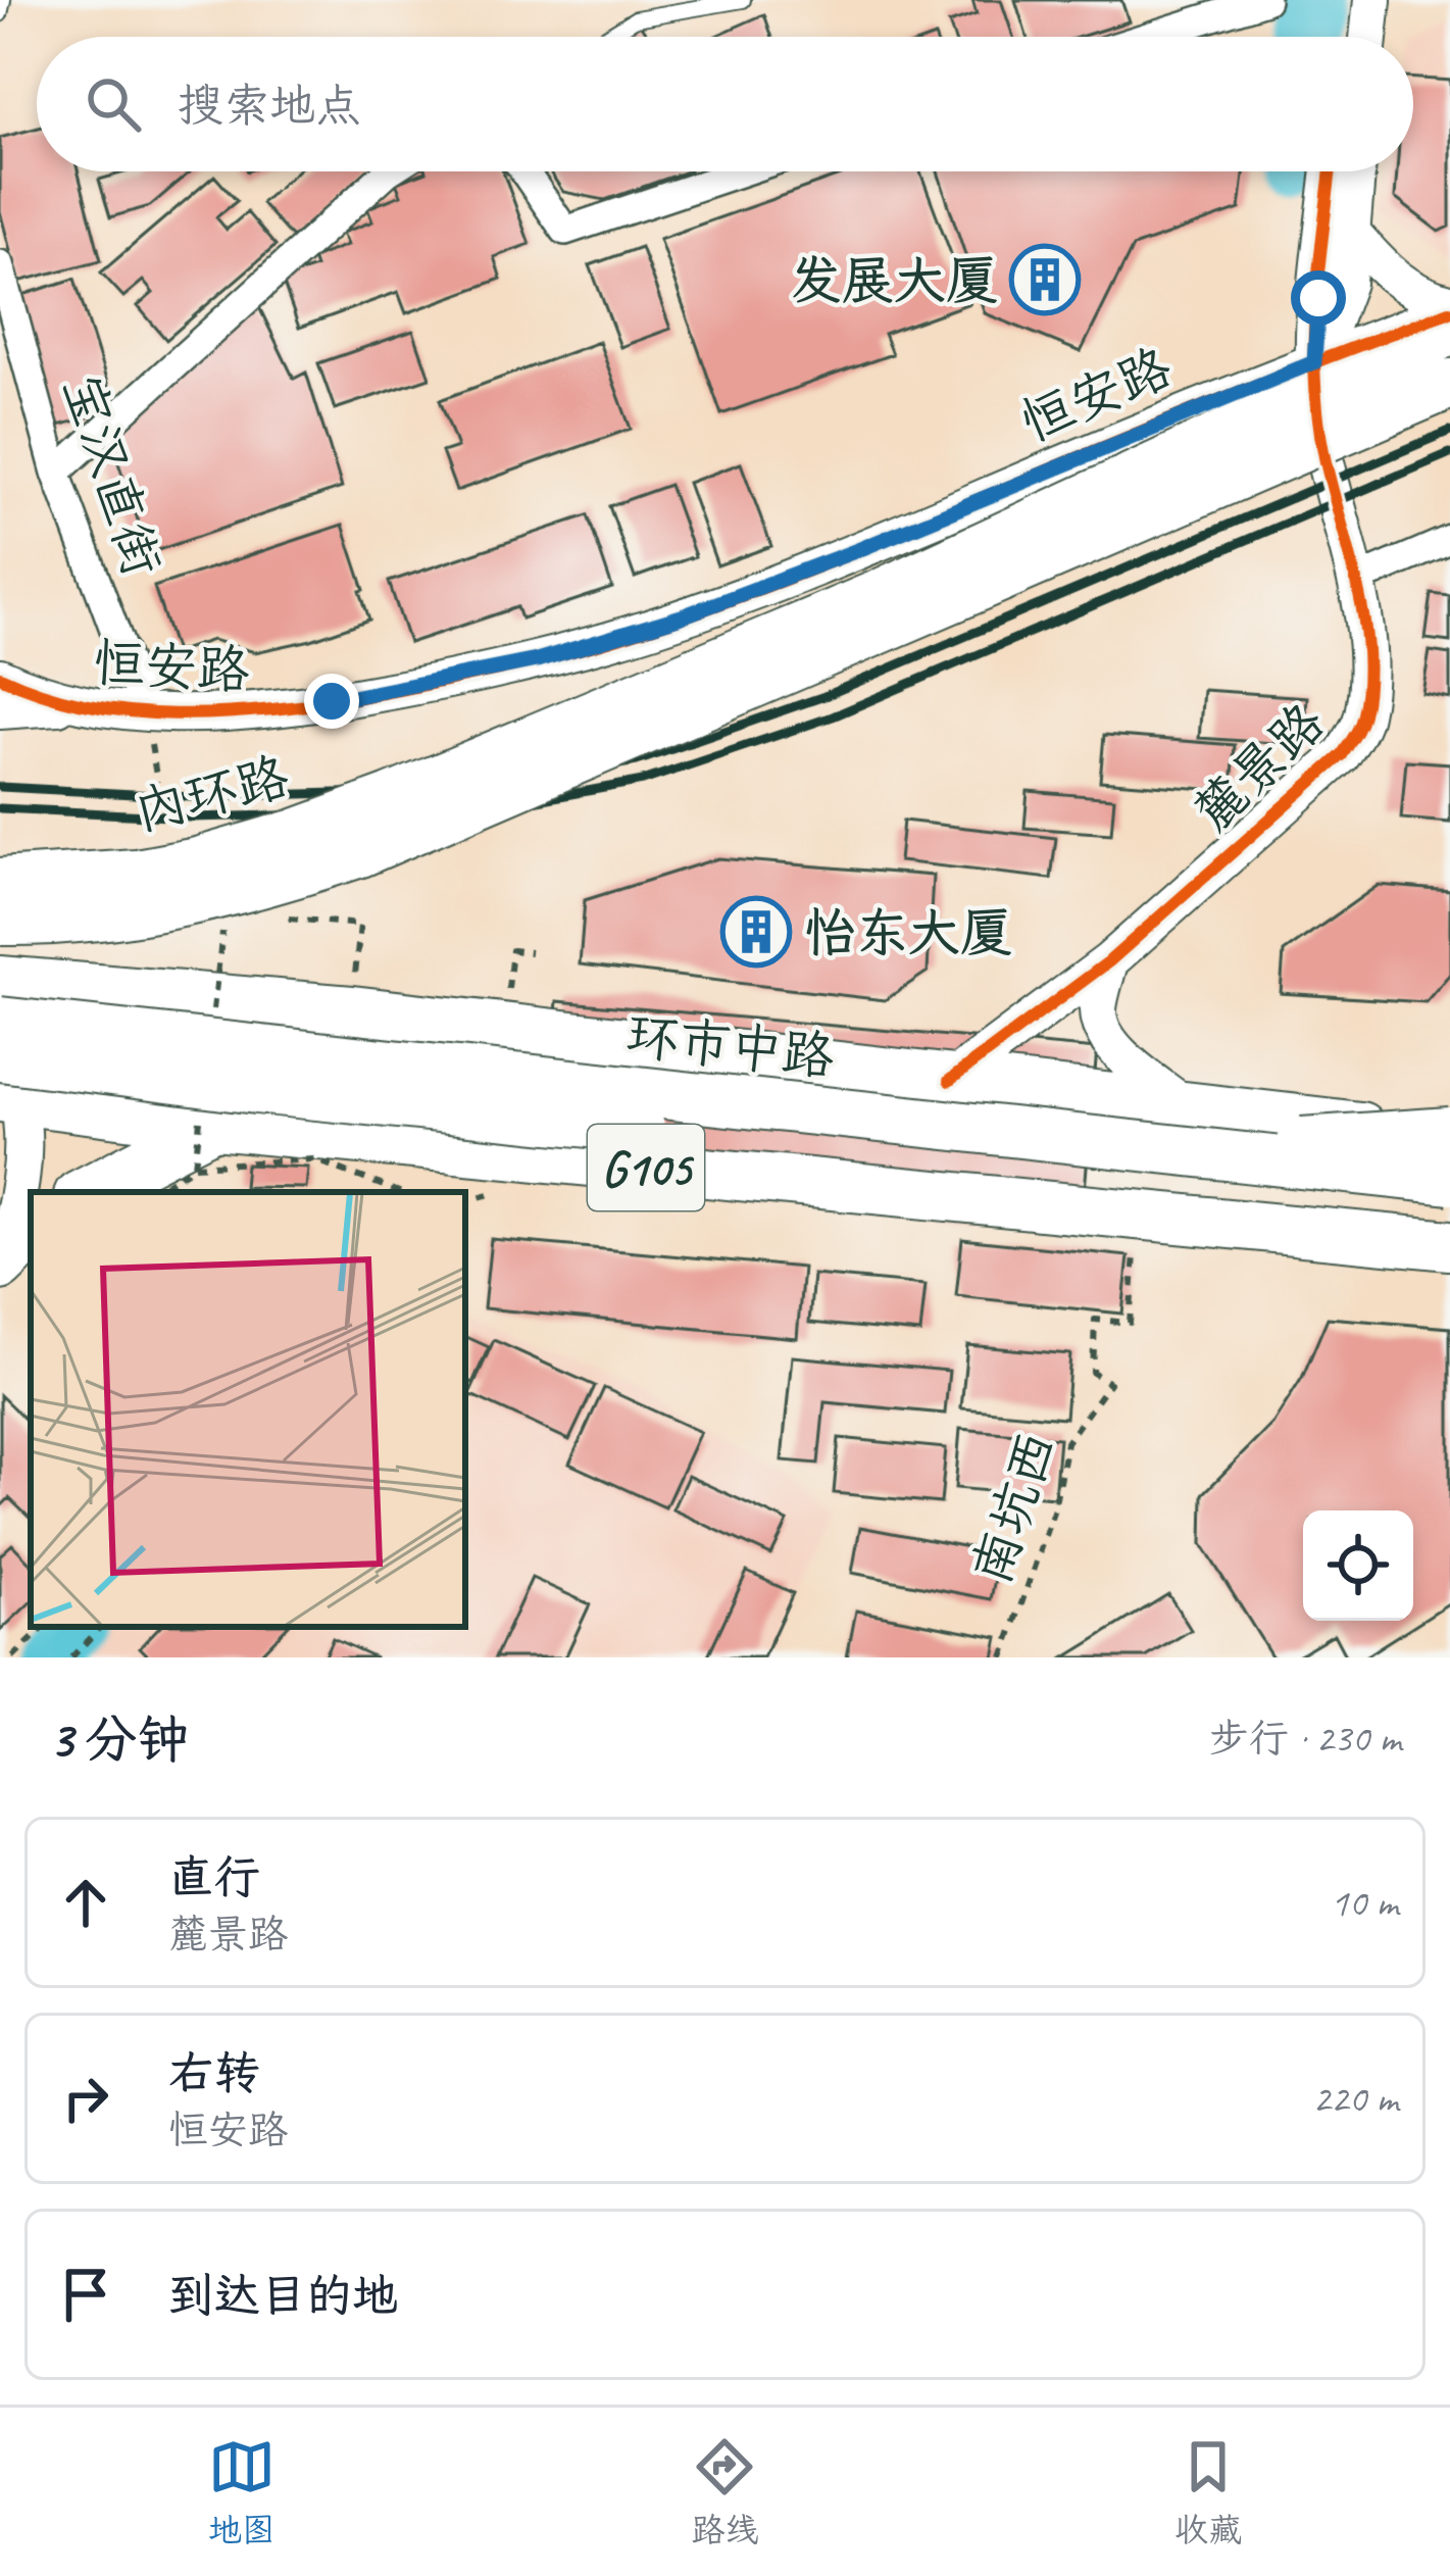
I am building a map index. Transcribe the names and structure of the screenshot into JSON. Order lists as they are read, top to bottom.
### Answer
{
  "streets": {
    "highway": ["内环路", "环市中路", "G105"],
    "street": ["恒安路", "宝汉直街", "麓景路"],
    "path": ["南坑西"]
  },
  "crossings": [
    ["恒安路", "宝汉直街"],
    ["恒安路", "麓景路"],
    ["麓景路", "环市中路"],
    ["环市中路", "G105"],
    ["G105", "南坑西"]
  ],
  "places": {
    "building": ["发展大厦", "怡东大厦"]
  },
  "page": {
    "search": "搜索地点",
    "heading": ["3 分钟", "步行 · 230 m"],
    "list": [
      ["直行", "麓景路", "10 m"],
      ["右转", "恒安路", "220 m"],
      "到达目的地"
    ],
    "nav": ["地图", "路线", "收藏"]
  }
}
